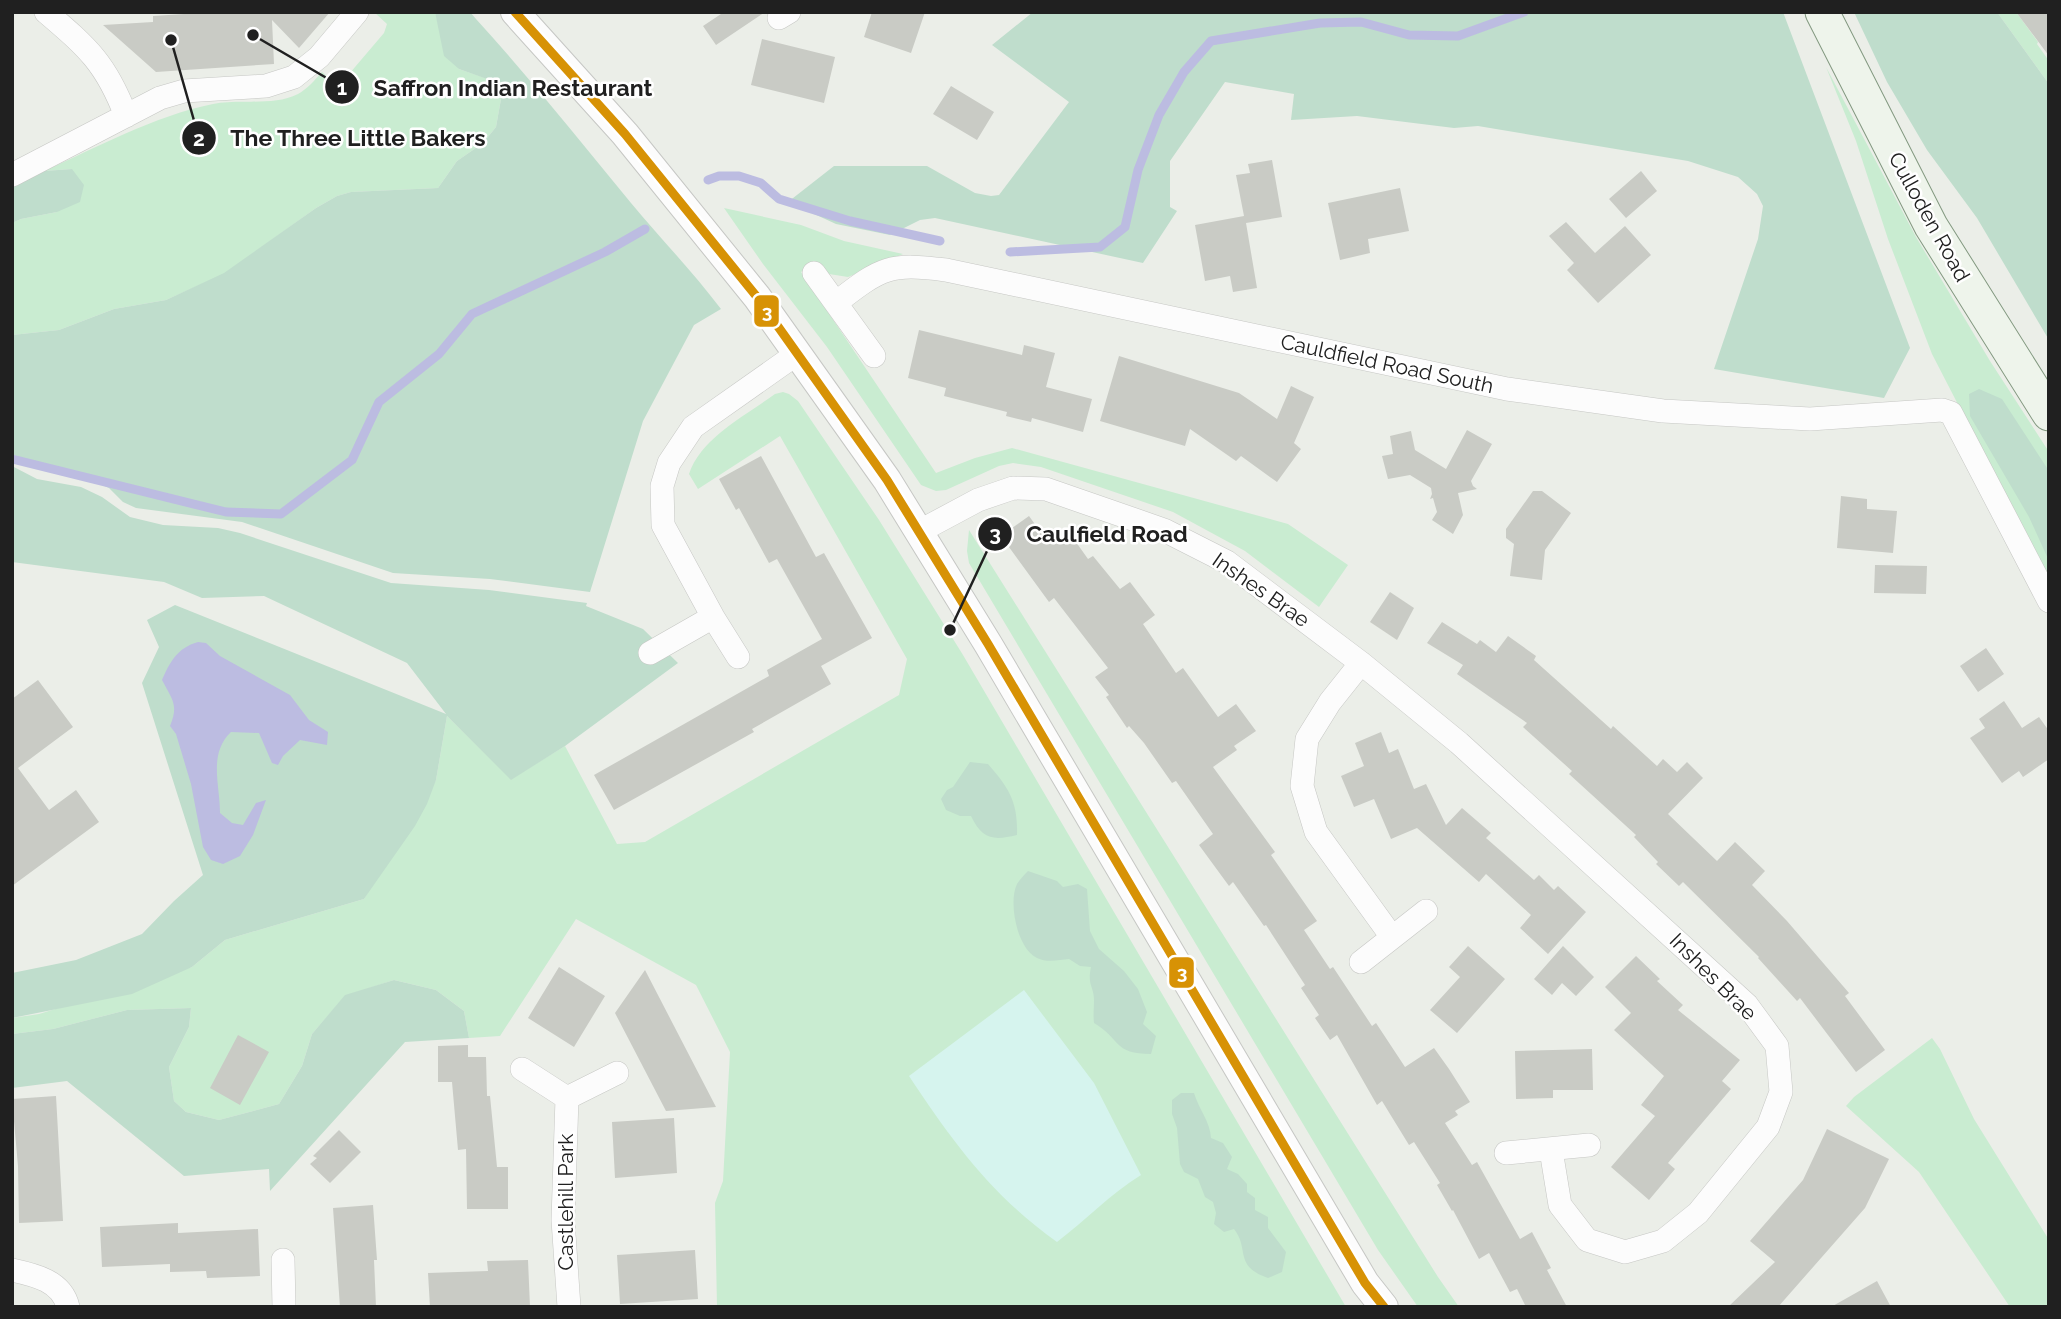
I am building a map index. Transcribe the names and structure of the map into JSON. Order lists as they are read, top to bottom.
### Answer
{
  "streets": {
    "main road": ["Culloden Road"],
    "street": ["Cauldfield Road South", "Inshes Brae", "Castlehill Park"]
  },
  "places": ["Saffron Indian Restaurant", "The Three Little Bakers", "Caulfield Road"],
  "lines": ["transit line 3"]
}
